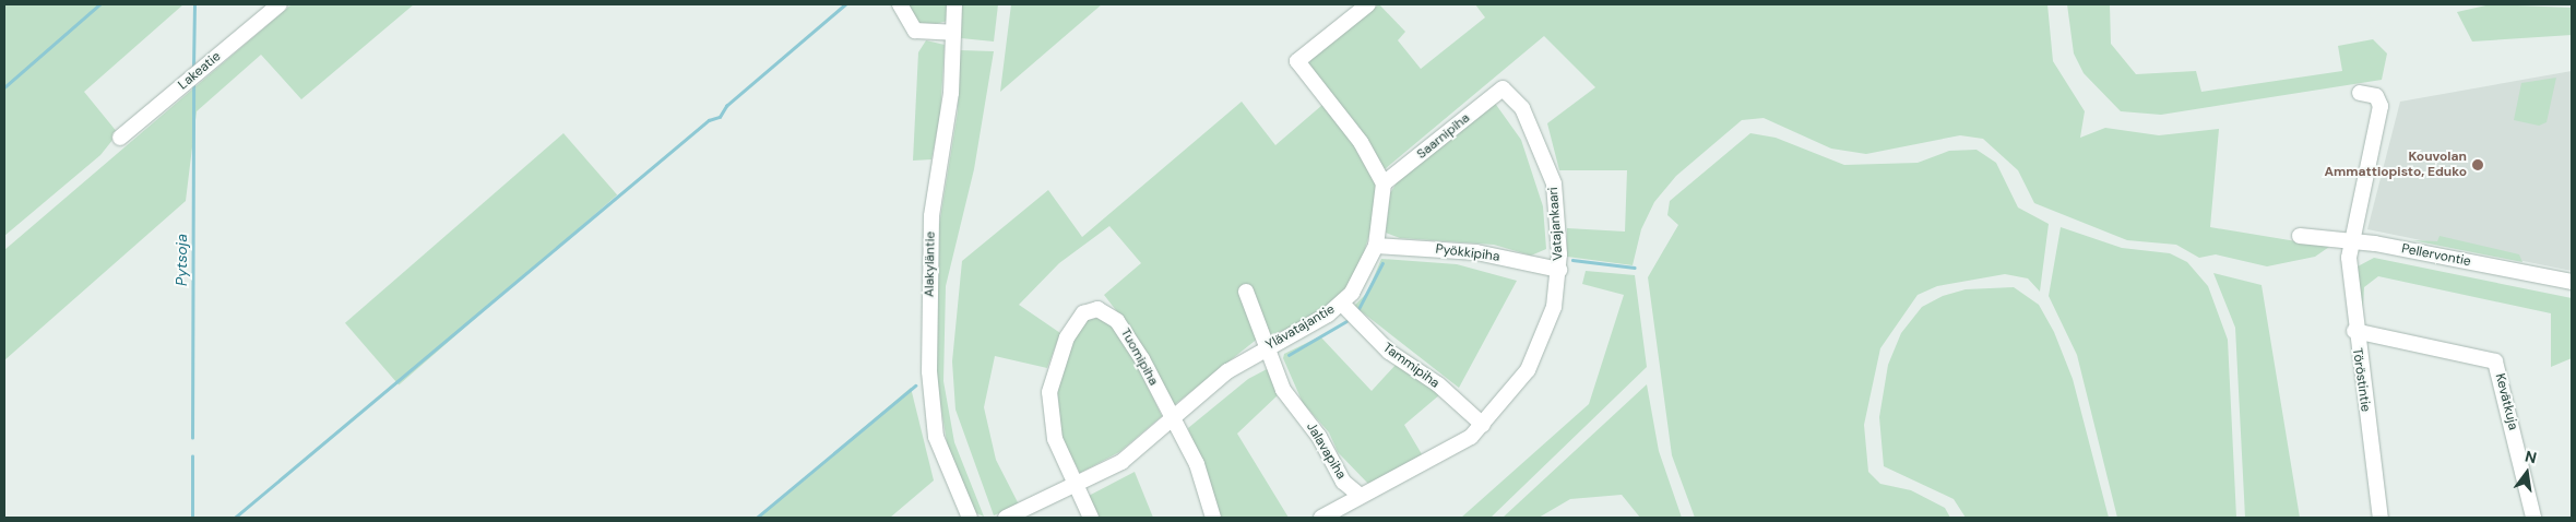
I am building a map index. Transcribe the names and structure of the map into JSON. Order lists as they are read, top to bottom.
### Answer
{
  "streets": {
    "street": [
      "Lakeatie",
      "Saarnipiha",
      "Vatajankaari",
      "Pyökkipiha",
      "Pellervontie",
      "Alakyläntie",
      "Ylävatajantie",
      "Tuomipiha",
      "Tammipiha",
      "Töröstintie",
      "Kevätkuja",
      "Jalavapiha"
    ]
  },
  "crossings": [
    ["Saarnipiha", "Vatajankaari"],
    ["Saarnipiha", "Ylävatajantie"],
    ["Vatajankaari", "Pyökkipiha"],
    ["Vatajankaari", "Tammipiha"],
    ["Vatajankaari", "Jalavapiha"],
    ["Pyökkipiha", "Ylävatajantie"],
    ["Pellervontie", "Töröstintie"],
    ["Ylävatajantie", "Tuomipiha"],
    ["Ylävatajantie", "Tammipiha"],
    ["Ylävatajantie", "Jalavapiha"],
    ["Töröstintie", "Kevätkuja"]
  ],
  "water": ["Pytsoja"],
  "places": ["Kouvolan Ammattiopisto, Eduko"],
  "north": "top"
}
